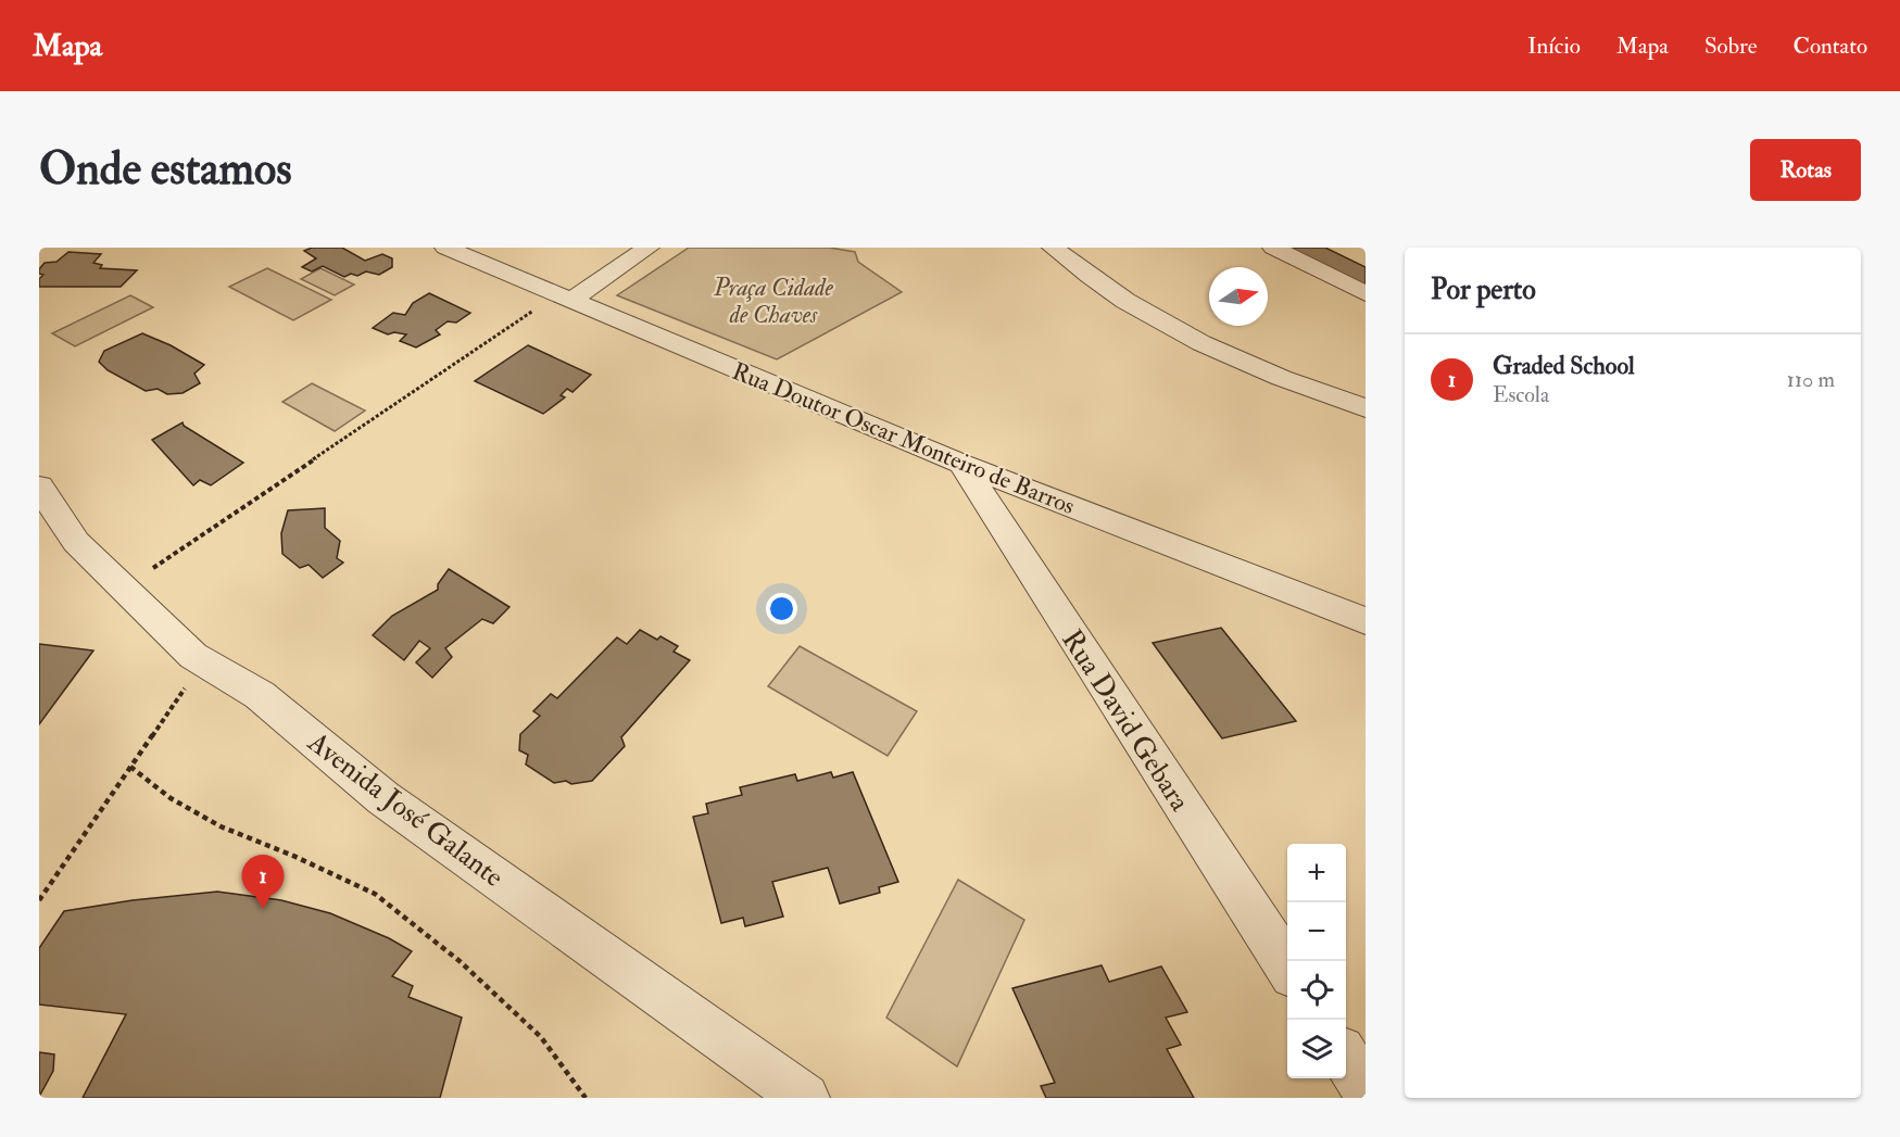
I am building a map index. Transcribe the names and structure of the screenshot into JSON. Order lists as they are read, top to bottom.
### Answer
{
  "streets": {
    "street": ["Rua Doutor Oscar Monteiro de Barros", "Rua David Gebara", "Avenida José Galante"]
  },
  "crossings": [
    ["Rua Doutor Oscar Monteiro de Barros", "Rua David Gebara"]
  ],
  "parks": ["Praça Cidade de Chaves"],
  "north": "right",
  "page": {
    "header": "Mapa",
    "nav": [
      "Início",
      "Mapa",
      "Sobre",
      "Contato"
    ],
    "buttons": "Rotas",
    "title": "Onde estamos",
    "heading": "Por perto",
    "list": [
      {
        "mark": "1",
        "name": "Graded School",
        "note": "Escola",
        "value": "110 m"
      }
    ],
    "map_buttons": ["+", "−"],
    "pins": "1"
  }
}
